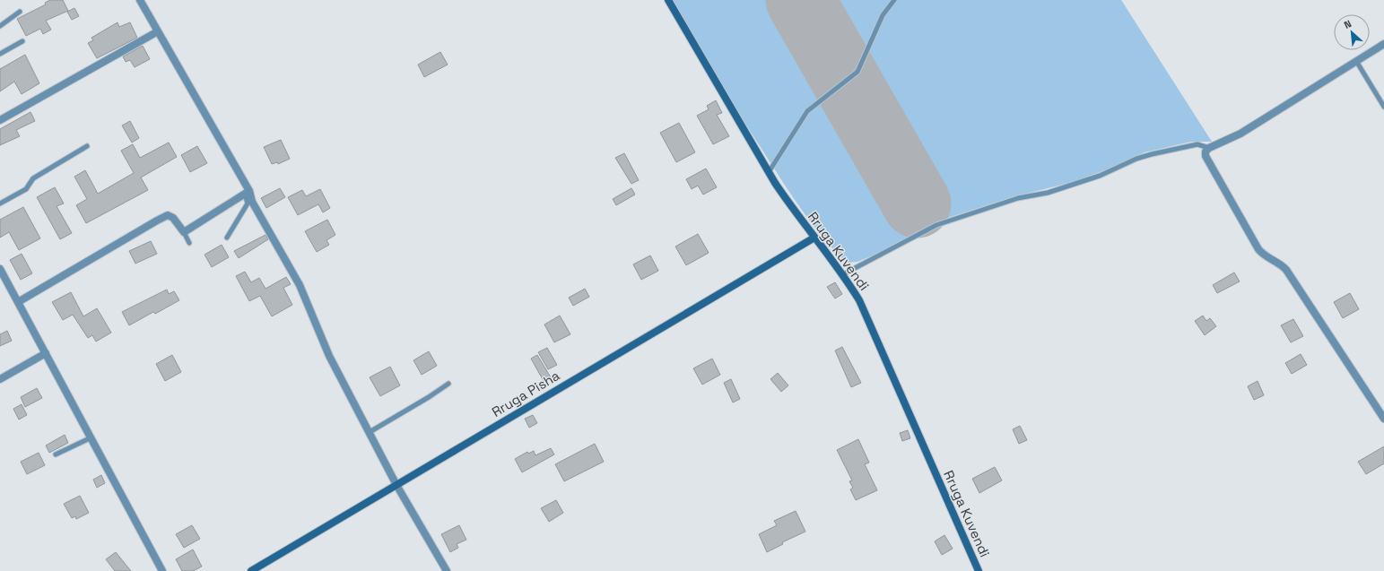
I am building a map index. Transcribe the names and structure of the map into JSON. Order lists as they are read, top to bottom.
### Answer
{
  "streets": {
    "street": ["Rruga Kuvendi", "Rruga Pisha"]
  },
  "crossings": [
    ["Rruga Kuvendi", "Rruga Pisha"]
  ],
  "north": "top left"
}
